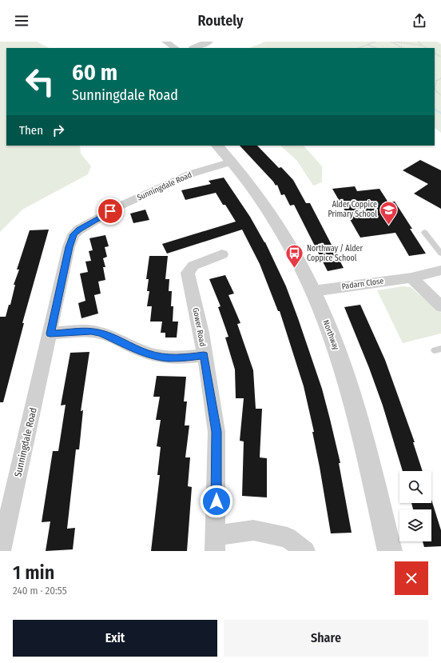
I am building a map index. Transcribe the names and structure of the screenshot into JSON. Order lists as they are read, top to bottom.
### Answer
{
  "streets": {
    "street": [
      "Sunningdale Road",
      "Padarn Close",
      "Gower Road",
      "Northway"
    ]
  },
  "crossings": [
    ["Sunningdale Road", "Northway"],
    ["Padarn Close", "Northway"]
  ],
  "places": {
    "school or university": ["Alder Coppice Primary School"],
    "bus stop": ["Northway / Alder Coppice School"]
  },
  "page": {
    "header": "Routely",
    "turn": ["60 m", "Sunningdale Road"],
    "then": "Then",
    "heading": ["1 min", "240 m · 20:55"],
    "buttons": ["Exit", "Share"]
  }
}
